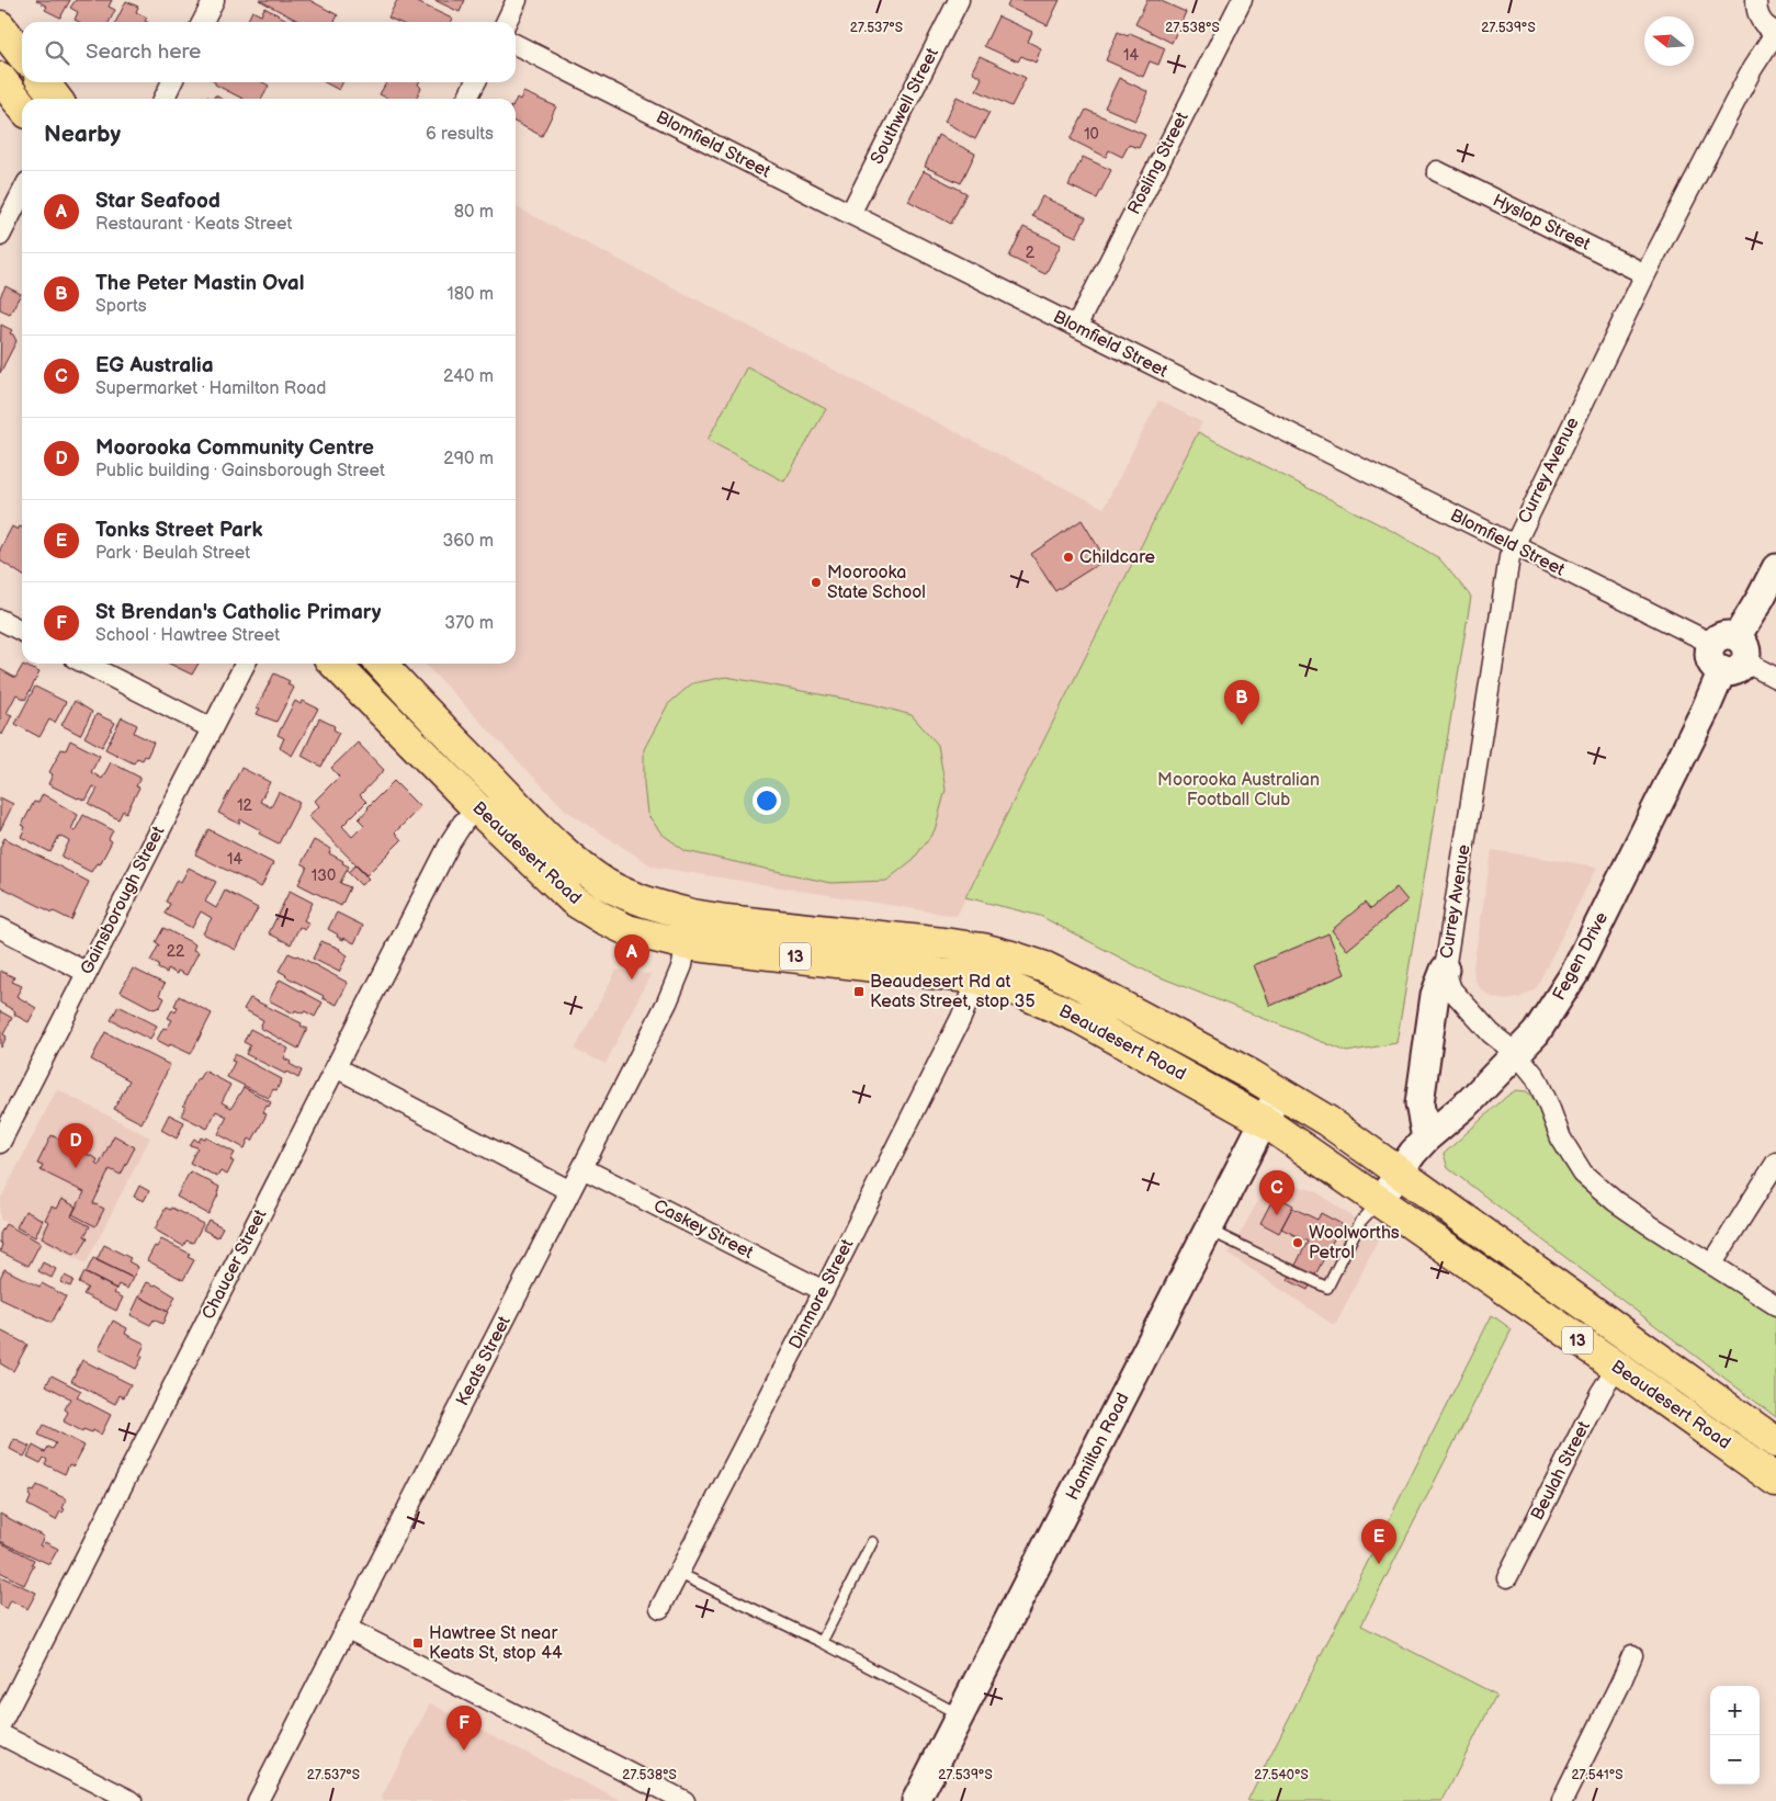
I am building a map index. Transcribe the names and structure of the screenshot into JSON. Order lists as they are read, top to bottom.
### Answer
{
  "streets": {
    "highway": ["Beaudesert Road", "13"],
    "street": [
      "Southwell Street",
      "Blomfield Street",
      "Rosling Street",
      "Hyslop Street",
      "Currey Avenue",
      "Gainsborough Street",
      "Fegen Drive",
      "Caskey Street",
      "Chaucer Street",
      "Dinmore Street",
      "Keats Street",
      "Hamilton Road",
      "Beulah Street"
    ]
  },
  "crossings": [
    ["Southwell Street", "Blomfield Street"],
    ["Blomfield Street", "Rosling Street"],
    ["Blomfield Street", "Currey Avenue"],
    ["Blomfield Street", "Fegen Drive"],
    ["Hyslop Street", "Currey Avenue"],
    ["Currey Avenue", "Fegen Drive"],
    ["Beaudesert Road", "Fegen Drive"],
    ["Beaudesert Road", "Chaucer Street"],
    ["Beaudesert Road", "Dinmore Street"],
    ["Beaudesert Road", "Keats Street"],
    ["Beaudesert Road", "Hamilton Road"],
    ["Beaudesert Road", "Beulah Street"],
    ["Caskey Street", "Dinmore Street"],
    ["Caskey Street", "Keats Street"]
  ],
  "parks": ["Moorooka Australian Football Club"],
  "places": {
    "other": ["Childcare", "Moorooka State School", "Woolworths Petrol"],
    "transit": ["Beaudesert Rd at Keats Street, stop 35", "Hawtree St near Keats St, stop 44"]
  },
  "house_numbers": [
    "14",
    "10",
    "2",
    "12",
    "14",
    "130",
    "22"
  ],
  "north": "left",
  "page": {
    "search": "Search here",
    "heading": ["Nearby", "6 results"],
    "list": [
      {
        "mark": "A",
        "name": "Star Seafood",
        "note": "Restaurant · Keats Street",
        "value": "80 m"
      },
      {
        "mark": "B",
        "name": "The Peter Mastin Oval",
        "note": "Sports",
        "value": "180 m"
      },
      {
        "mark": "C",
        "name": "EG Australia",
        "note": "Supermarket · Hamilton Road",
        "value": "240 m"
      },
      {
        "mark": "D",
        "name": "Moorooka Community Centre",
        "note": "Public building · Gainsborough Street",
        "value": "290 m"
      },
      {
        "mark": "E",
        "name": "Tonks Street Park",
        "note": "Park · Beulah Street",
        "value": "360 m"
      },
      {
        "mark": "F",
        "name": "St Brendan's Catholic Primary",
        "note": "School · Hawtree Street",
        "value": "370 m"
      }
    ],
    "pins": [
      "B",
      "A",
      "D",
      "C",
      "E",
      "F"
    ],
    "map_buttons": ["+", "−"]
  },
  "coordinates": [
    "27.537°S",
    "27.538°S",
    "27.539°S",
    "27.540°S",
    "27.541°S"
  ]
}
